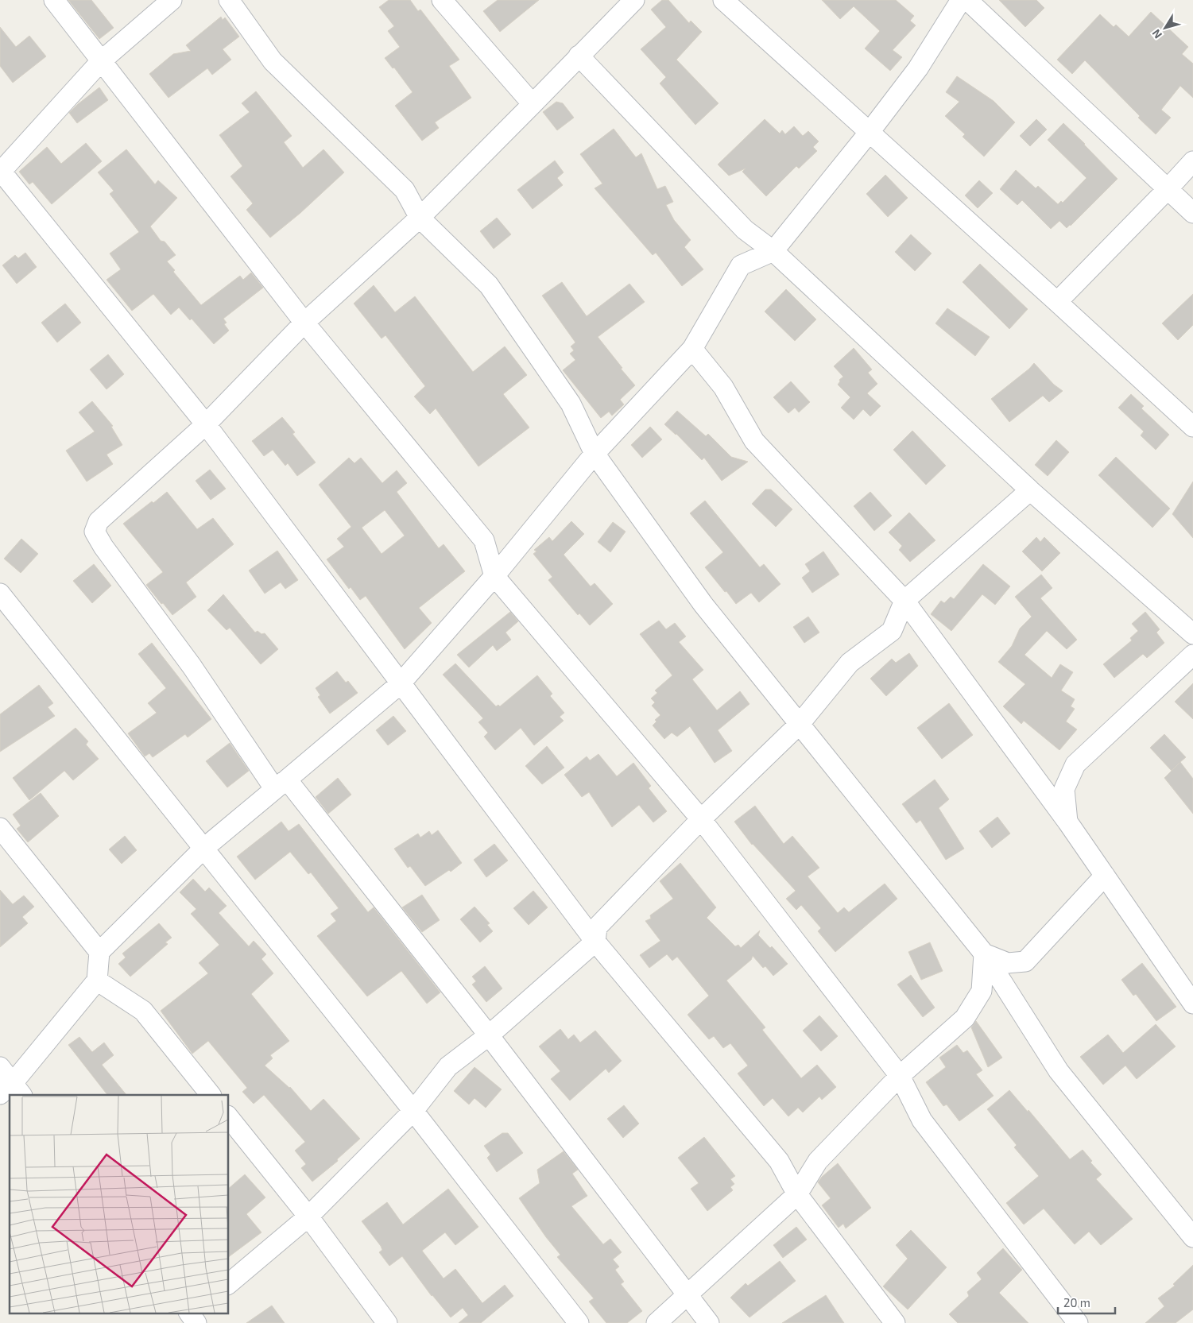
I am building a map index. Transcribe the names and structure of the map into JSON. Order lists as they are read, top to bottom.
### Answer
{
  "scale_bar": "20 m",
  "north": "bottom left"
}
